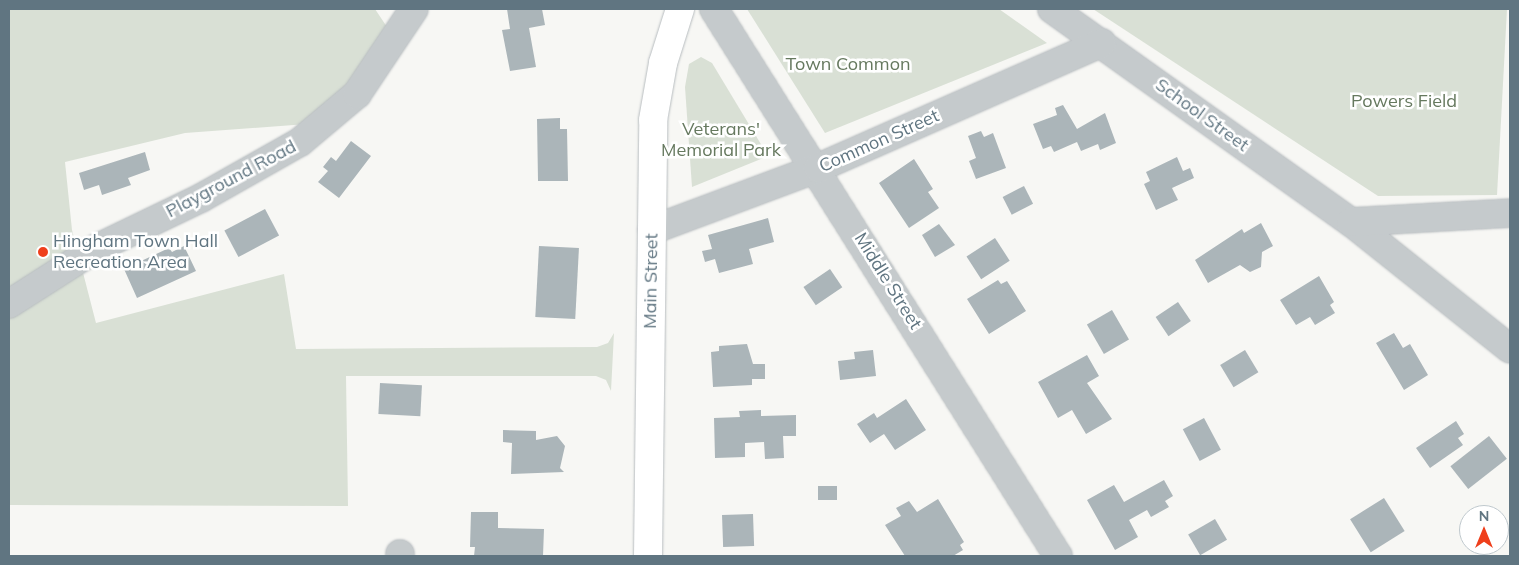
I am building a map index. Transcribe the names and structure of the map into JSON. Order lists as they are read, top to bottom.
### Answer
{
  "streets": {
    "main road": ["Main Street"],
    "street": [
      "School Street",
      "Common Street",
      "Playground Road",
      "Middle Street"
    ]
  },
  "crossings": [
    ["School Street", "Common Street"],
    ["Common Street", "Main Street"],
    ["Common Street", "Middle Street"]
  ],
  "parks": ["Town Common", "Powers Field", "Veterans' Memorial Park"],
  "places": ["Hingham Town Hall Recreation Area"],
  "north": "top"
}
